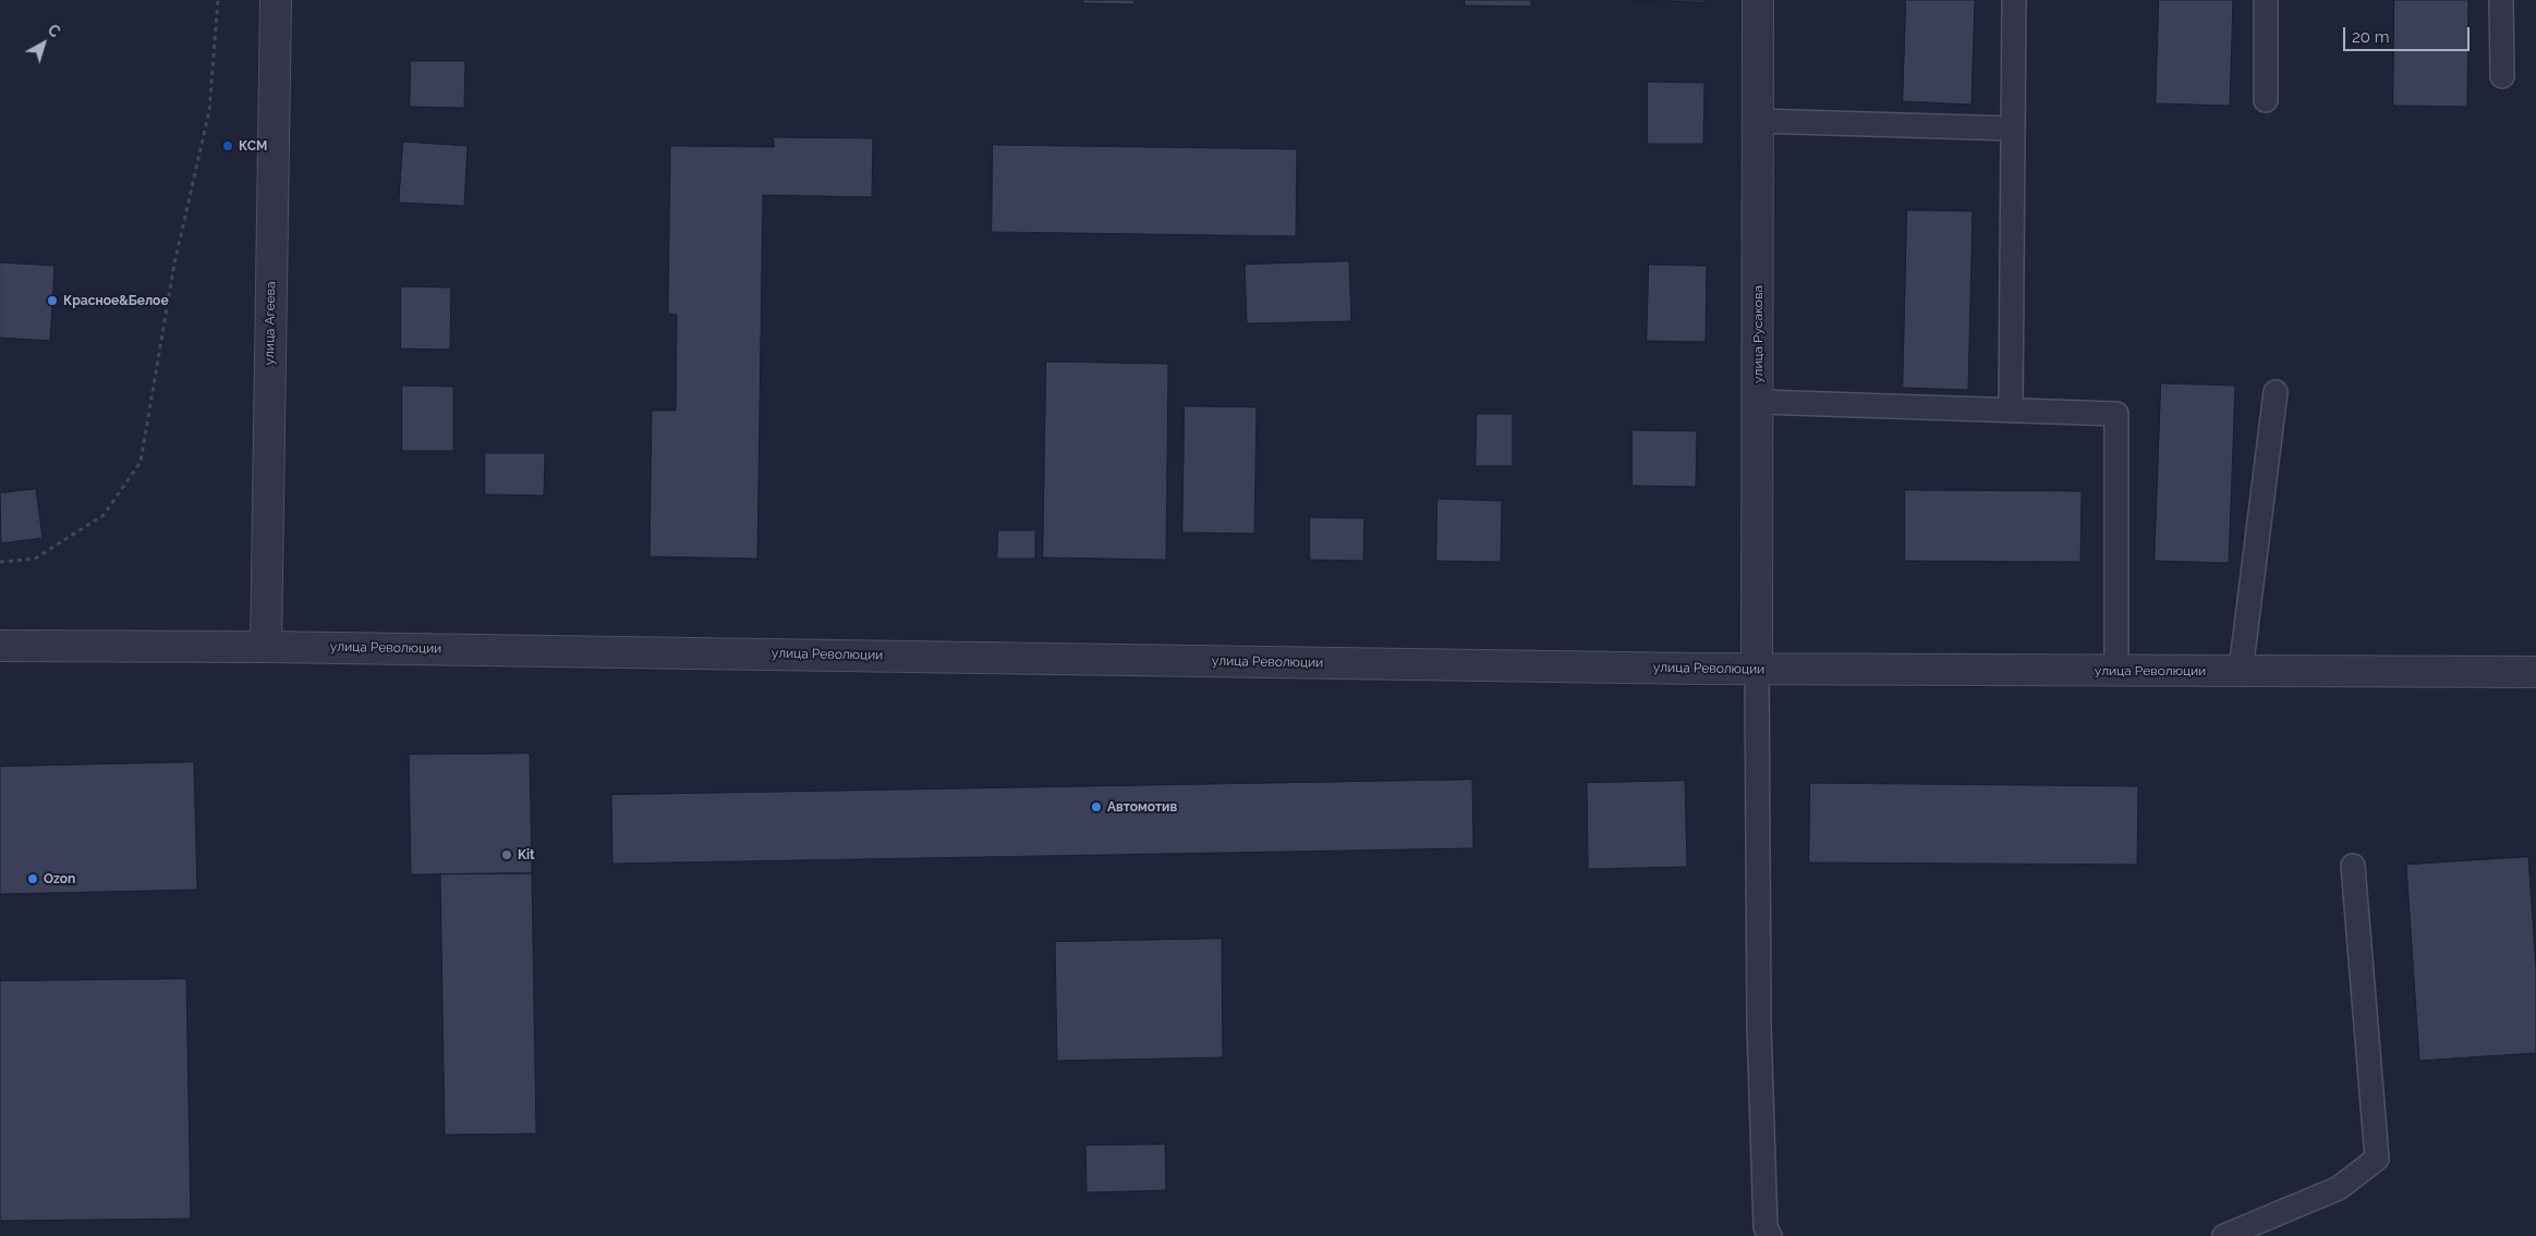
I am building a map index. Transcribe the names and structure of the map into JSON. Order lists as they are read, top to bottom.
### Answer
{
  "streets": {
    "street": ["улица Агеева", "улица Русакова", "улица Революции"]
  },
  "crossings": [
    ["улица Агеева", "улица Революции"],
    ["улица Русакова", "улица Революции"]
  ],
  "places": [
    "КСМ",
    "Красное&Белое",
    "Автомотив",
    "Kit",
    "Ozon"
  ],
  "scale_bar": "20 m",
  "north": "top right"
}
